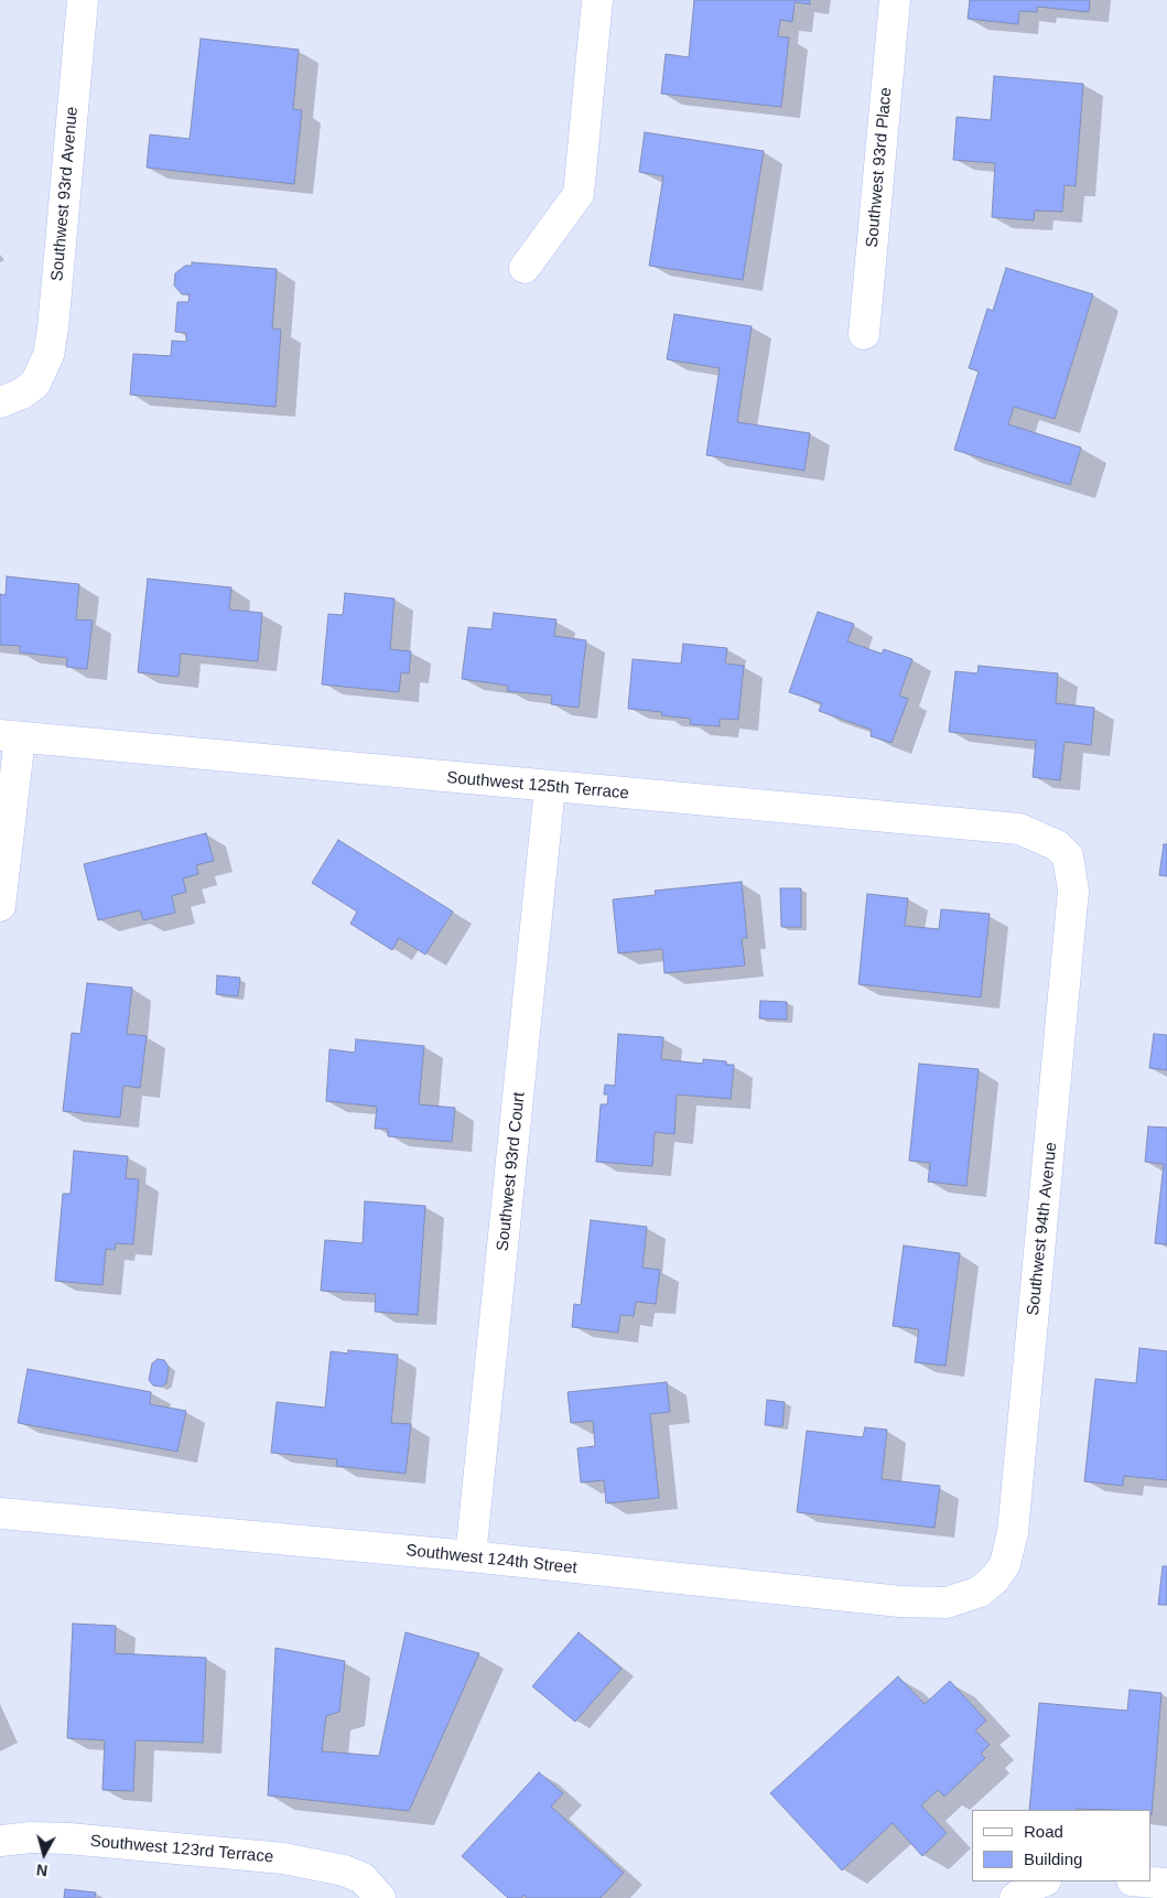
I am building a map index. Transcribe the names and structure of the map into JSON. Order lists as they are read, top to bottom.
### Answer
{
  "streets": {
    "street": [
      "Southwest 93rd Place",
      "Southwest 93rd Avenue",
      "Southwest 125th Terrace",
      "Southwest 93rd Court",
      "Southwest 94th Avenue",
      "Southwest 124th Street",
      "Southwest 123rd Terrace"
    ]
  },
  "crossings": [
    ["Southwest 125th Terrace", "Southwest 93rd Court"],
    ["Southwest 125th Terrace", "Southwest 94th Avenue"],
    ["Southwest 93rd Court", "Southwest 124th Street"],
    ["Southwest 94th Avenue", "Southwest 124th Street"]
  ],
  "legend": ["Road", "Building"],
  "north": "bottom"
}
